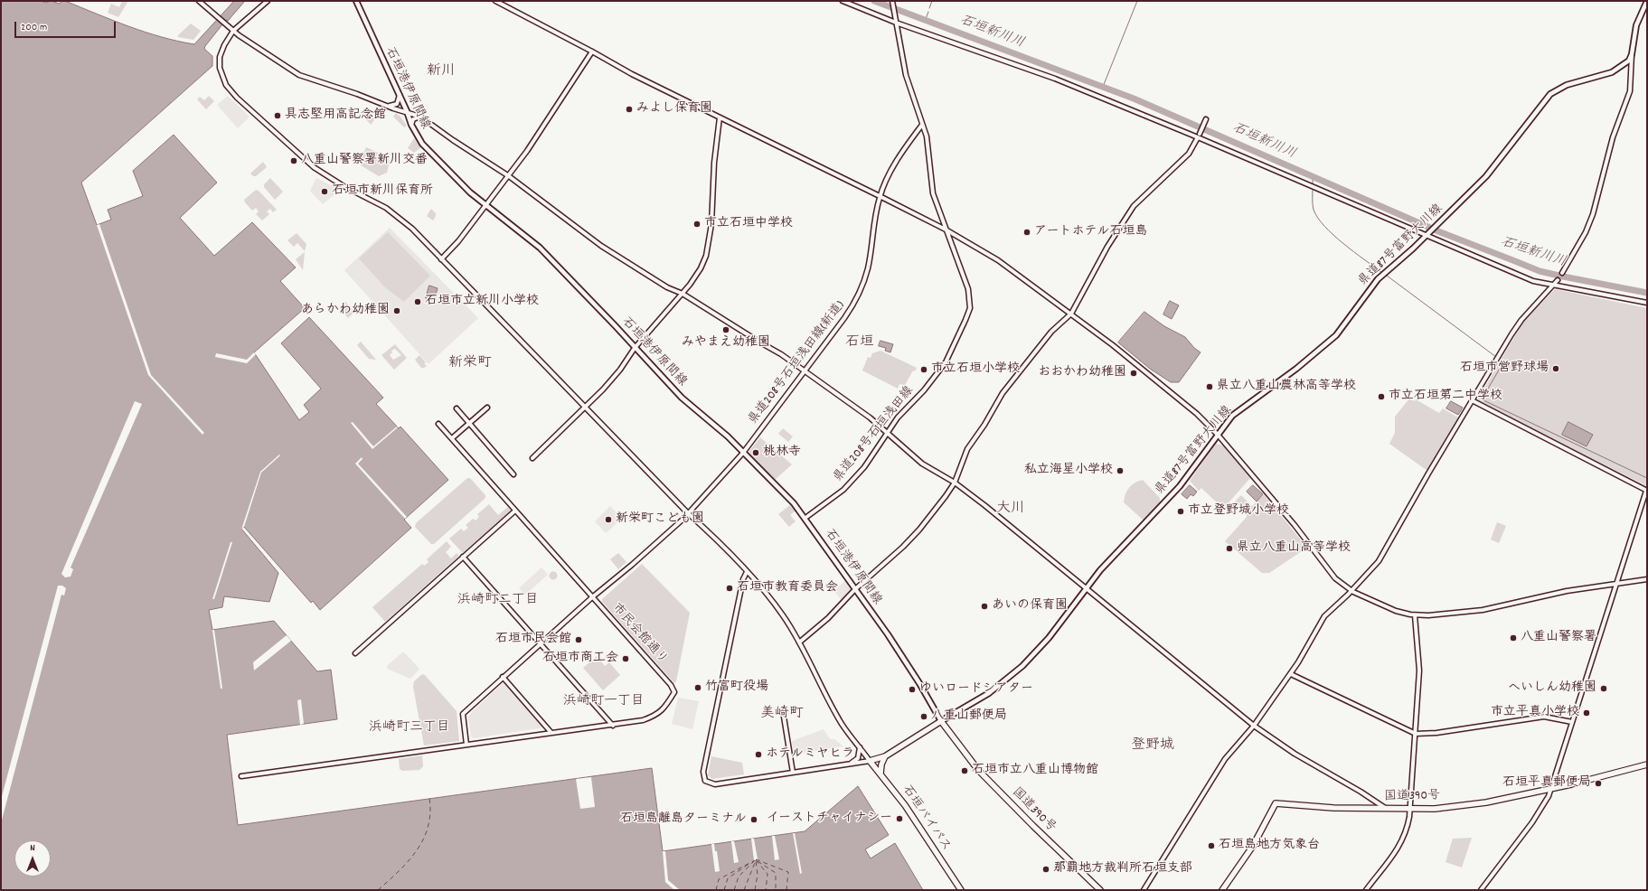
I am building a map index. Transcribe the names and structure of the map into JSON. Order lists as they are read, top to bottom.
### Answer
{
  "streets": {
    "highway": ["国道390号", "石垣バイパス"],
    "main road": ["石垣港伊原間線", "県道87号富野大川線"],
    "street": ["県道208号石垣浅田線(新道)", "県道208号石垣浅田線", "市民会館通り"]
  },
  "crossings": [
    ["石垣港伊原間線", "県道87号富野大川線"],
    ["石垣港伊原間線", "県道208号石垣浅田線(新道)"],
    ["石垣港伊原間線", "県道208号石垣浅田線"],
    ["石垣港伊原間線", "国道390号"],
    ["県道87号富野大川線", "国道390号"],
    ["県道208号石垣浅田線(新道)", "県道208号石垣浅田線"],
    ["県道208号石垣浅田線(新道)", "市民会館通り"]
  ],
  "districts": [
    "新川",
    "石垣",
    "新栄町",
    "大川",
    "浜崎町二丁目",
    "浜崎町一丁目",
    "美崎町",
    "浜崎町三丁目",
    "登野城"
  ],
  "water": ["石垣新川川"],
  "places": [
    "みよし保育園",
    "具志堅用高記念館",
    "八重山警察署新川交番",
    "石垣市新川保育所",
    "市立石垣中学校",
    "アートホテル石垣島",
    "石垣市立新川小学校",
    "あらかわ幼稚園",
    "みやまえ幼稚園",
    "石垣市営野球場",
    "市立石垣小学校",
    "おおかわ幼稚園",
    "県立八重山農林高等学校",
    "市立石垣第二中学校",
    "桃林寺",
    "私立海星小学校",
    "市立登野城小学校",
    "新栄町こども園",
    "県立八重山高等学校",
    "石垣市教育委員会",
    "あいの保育園",
    "八重山警察署",
    "石垣市民会館",
    "石垣市商工会",
    "竹富町役場",
    "へいしん幼稚園",
    "ゆいロードシアター",
    "市立平真小学校",
    "八重山郵便局",
    "ホテルミヤヒラ",
    "石垣市立八重山博物館",
    "石垣平真郵便局",
    "イーストチャイナシー",
    "石垣島離島ターミナル",
    "石垣島地方気象台",
    "那覇地方裁判所石垣支部"
  ],
  "scale_bar": "200 m",
  "north": "top"
}
